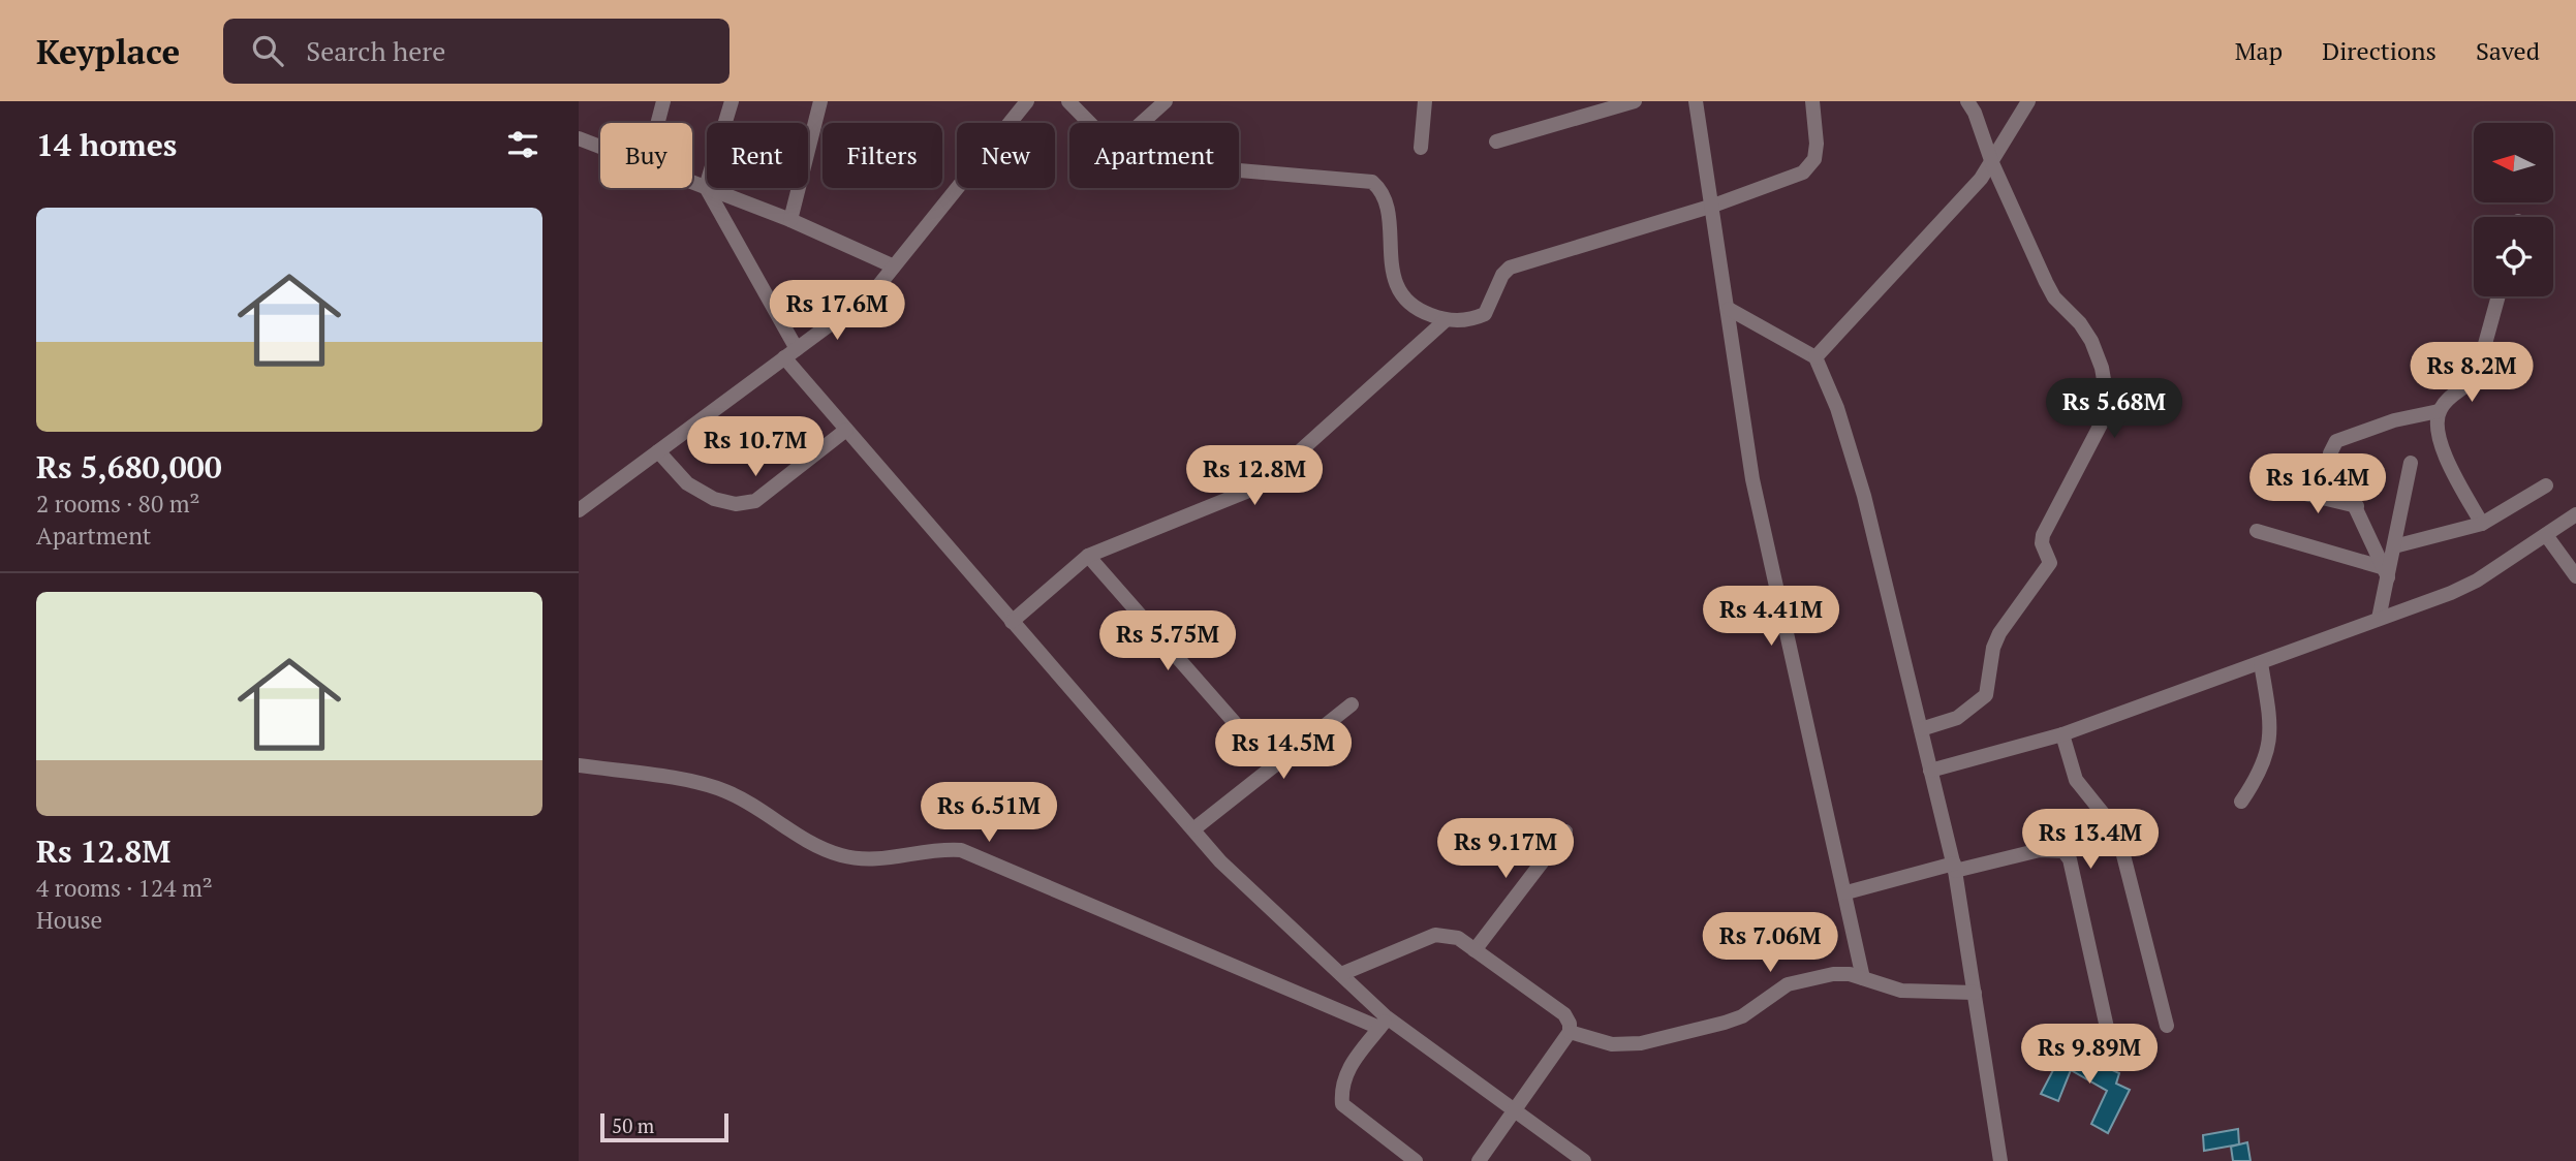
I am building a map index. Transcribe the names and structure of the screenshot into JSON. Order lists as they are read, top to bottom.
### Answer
{
  "scale_bar": "50 m",
  "north": "left",
  "page": {
    "header": "Keyplace",
    "search": "Search here",
    "nav": ["Map", "Directions", "Saved"],
    "heading": "14 homes",
    "chip": [
      "Buy",
      "Rent",
      "Filters",
      "New",
      "Apartment"
    ],
    "list": [
      {
        "name": "Rs 5,680,000",
        "note": "2 rooms · 80 m² · Apartment"
      },
      {
        "name": "Rs 12.8M",
        "note": "4 rooms · 124 m² · House"
      }
    ],
    "price": [
      "Rs 17.6M",
      "Rs 8.2M",
      "Rs 5.68M",
      "Rs 10.7M",
      "Rs 12.8M",
      "Rs 16.4M",
      "Rs 4.41M",
      "Rs 5.75M",
      "Rs 14.5M",
      "Rs 6.51M",
      "Rs 13.4M",
      "Rs 9.17M",
      "Rs 7.06M",
      "Rs 9.89M"
    ],
    "scale": "50 m"
  }
}
